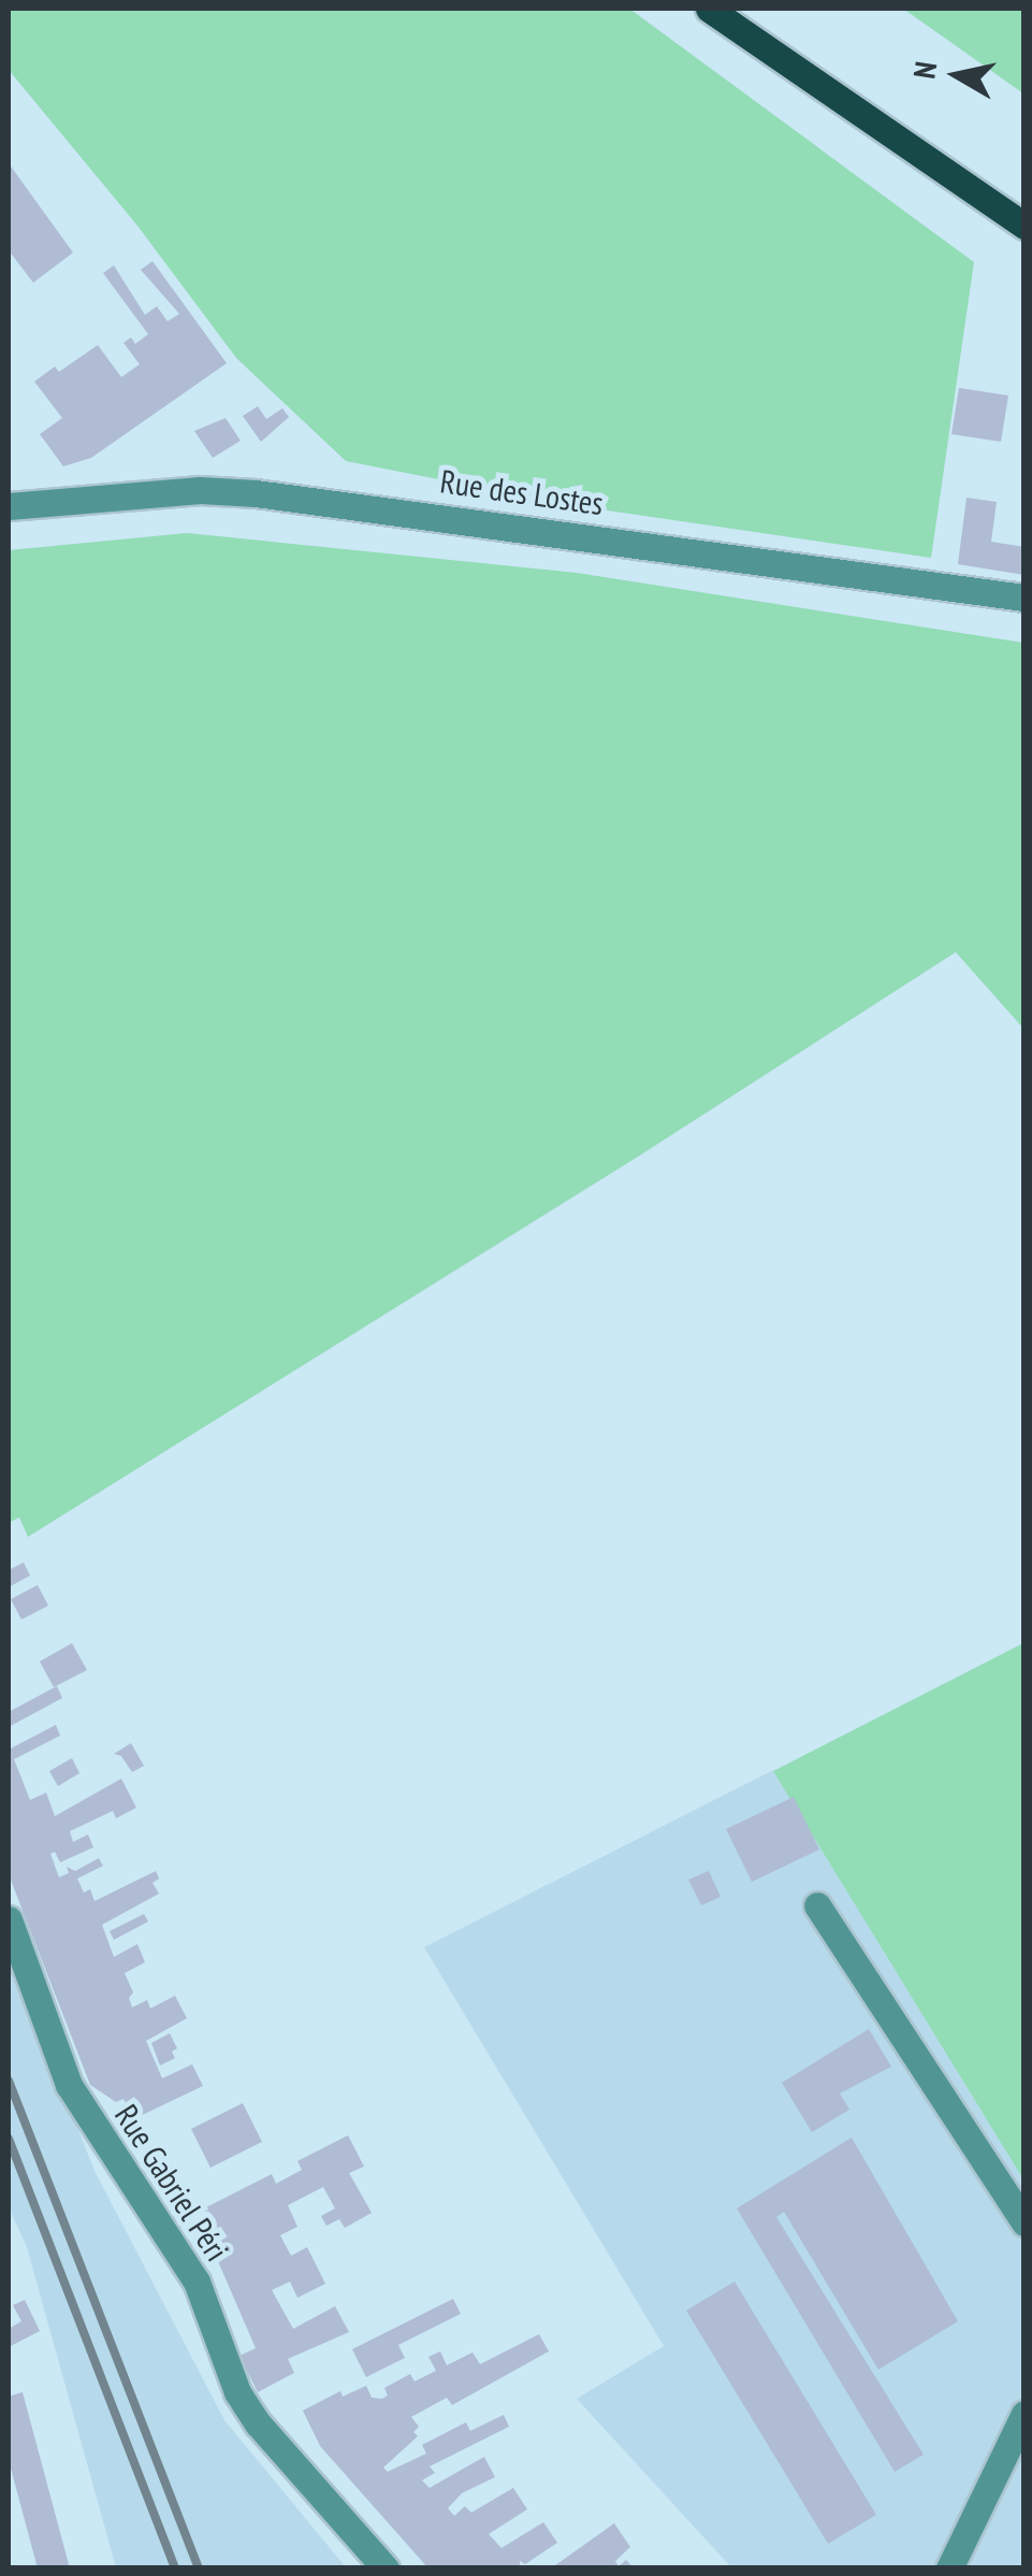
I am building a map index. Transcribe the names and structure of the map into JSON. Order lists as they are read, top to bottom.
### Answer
{
  "streets": {
    "street": ["Rue des Lostes", "Rue Gabriel Péri"]
  },
  "north": "left"
}
